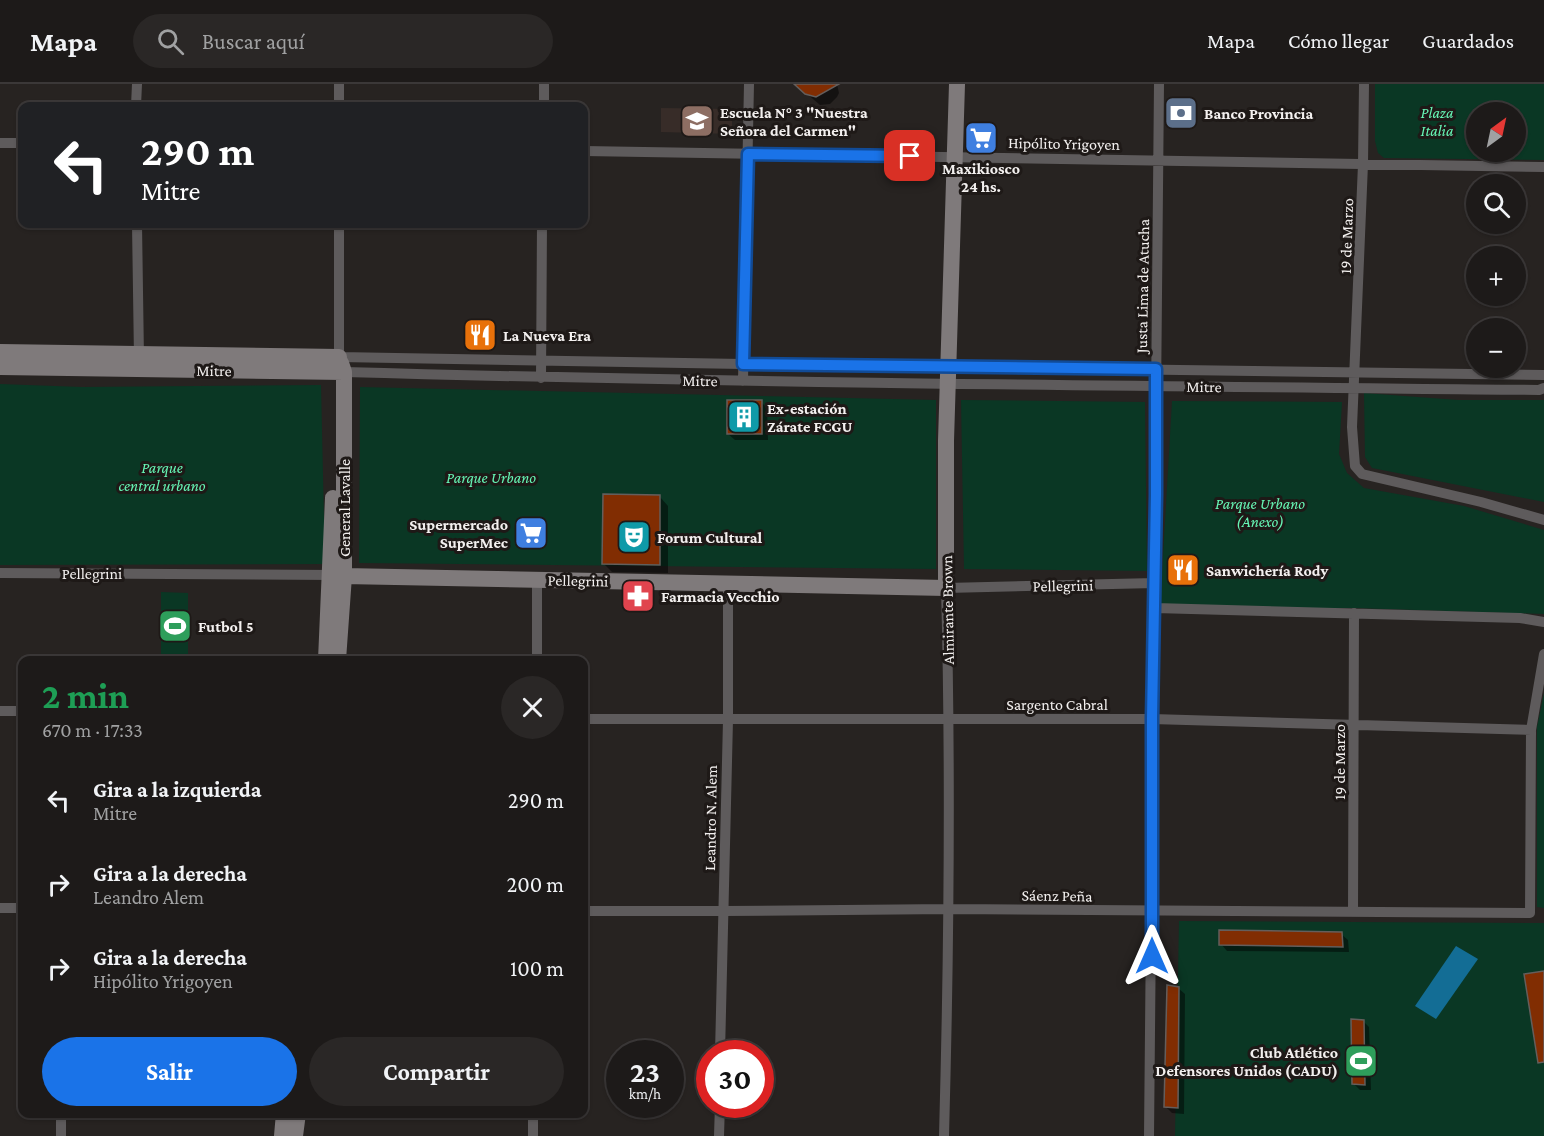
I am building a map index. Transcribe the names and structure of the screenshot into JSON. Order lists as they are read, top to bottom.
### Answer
{
  "streets": {
    "street": [
      "Hipólito Yrigoyen",
      "19 de Marzo",
      "Justa Lima de Atucha",
      "Mitre",
      "General Lavalle",
      "Pellegrini",
      "Almirante Brown",
      "Sargento Cabral",
      "Leandro N. Alem",
      "Sáenz Peña"
    ]
  },
  "crossings": [
    ["Hipólito Yrigoyen", "19 de Marzo"],
    ["Hipólito Yrigoyen", "Justa Lima de Atucha"],
    ["Hipólito Yrigoyen", "Almirante Brown"],
    ["19 de Marzo", "Mitre"],
    ["19 de Marzo", "Sargento Cabral"],
    ["19 de Marzo", "Sáenz Peña"],
    ["Justa Lima de Atucha", "Mitre"],
    ["Justa Lima de Atucha", "Pellegrini"],
    ["Justa Lima de Atucha", "Sargento Cabral"],
    ["Justa Lima de Atucha", "Sáenz Peña"],
    ["Mitre", "General Lavalle"],
    ["Mitre", "Almirante Brown"],
    ["General Lavalle", "Pellegrini"],
    ["Pellegrini", "Almirante Brown"],
    ["Pellegrini", "Leandro N. Alem"],
    ["Almirante Brown", "Sargento Cabral"],
    ["Almirante Brown", "Sáenz Peña"],
    ["Sargento Cabral", "Leandro N. Alem"],
    ["Sargento Cabral", "Sáenz Peña"],
    ["Leandro N. Alem", "Sáenz Peña"]
  ],
  "parks": [
    "Plaza Italia",
    "Parque central urbano",
    "Parque Urbano",
    "Parque Urbano (Anexo)"
  ],
  "places": {
    "bank": ["Banco Provincia"],
    "school or university": ["Escuela N° 3 \"Nuestra Señora del Carmen\""],
    "supermarket": ["Maxikiosco 24 hs.", "Supermercado SuperMec"],
    "restaurant": ["La Nueva Era", "Sanwichería Rody"],
    "building": ["Ex-estación Zárate FCGU"],
    "theatre": ["Forum Cultural"],
    "pharmacy": ["Farmacia Vecchio"],
    "sports": ["Futbol 5", "Club Atlético Defensores Unidos (CADU)"]
  },
  "north": "top right",
  "page": {
    "header": "Mapa",
    "search": "Buscar aquí",
    "nav": ["Mapa", "Cómo llegar", "Guardados"],
    "map_buttons": ["+", "−"],
    "turn": ["290 m", "Mitre"],
    "heading": ["2 min", "670 m · 17:33"],
    "list": [
      {
        "name": "Gira a la izquierda",
        "note": "Mitre",
        "value": "290 m"
      },
      {
        "name": "Gira a la derecha",
        "note": "Leandro Alem",
        "value": "200 m"
      },
      {
        "name": "Gira a la derecha",
        "note": "Hipólito Yrigoyen",
        "value": "100 m"
      }
    ],
    "buttons": ["Salir", "Compartir"],
    "speed": "23 km/h",
    "limit": "30"
  }
}
